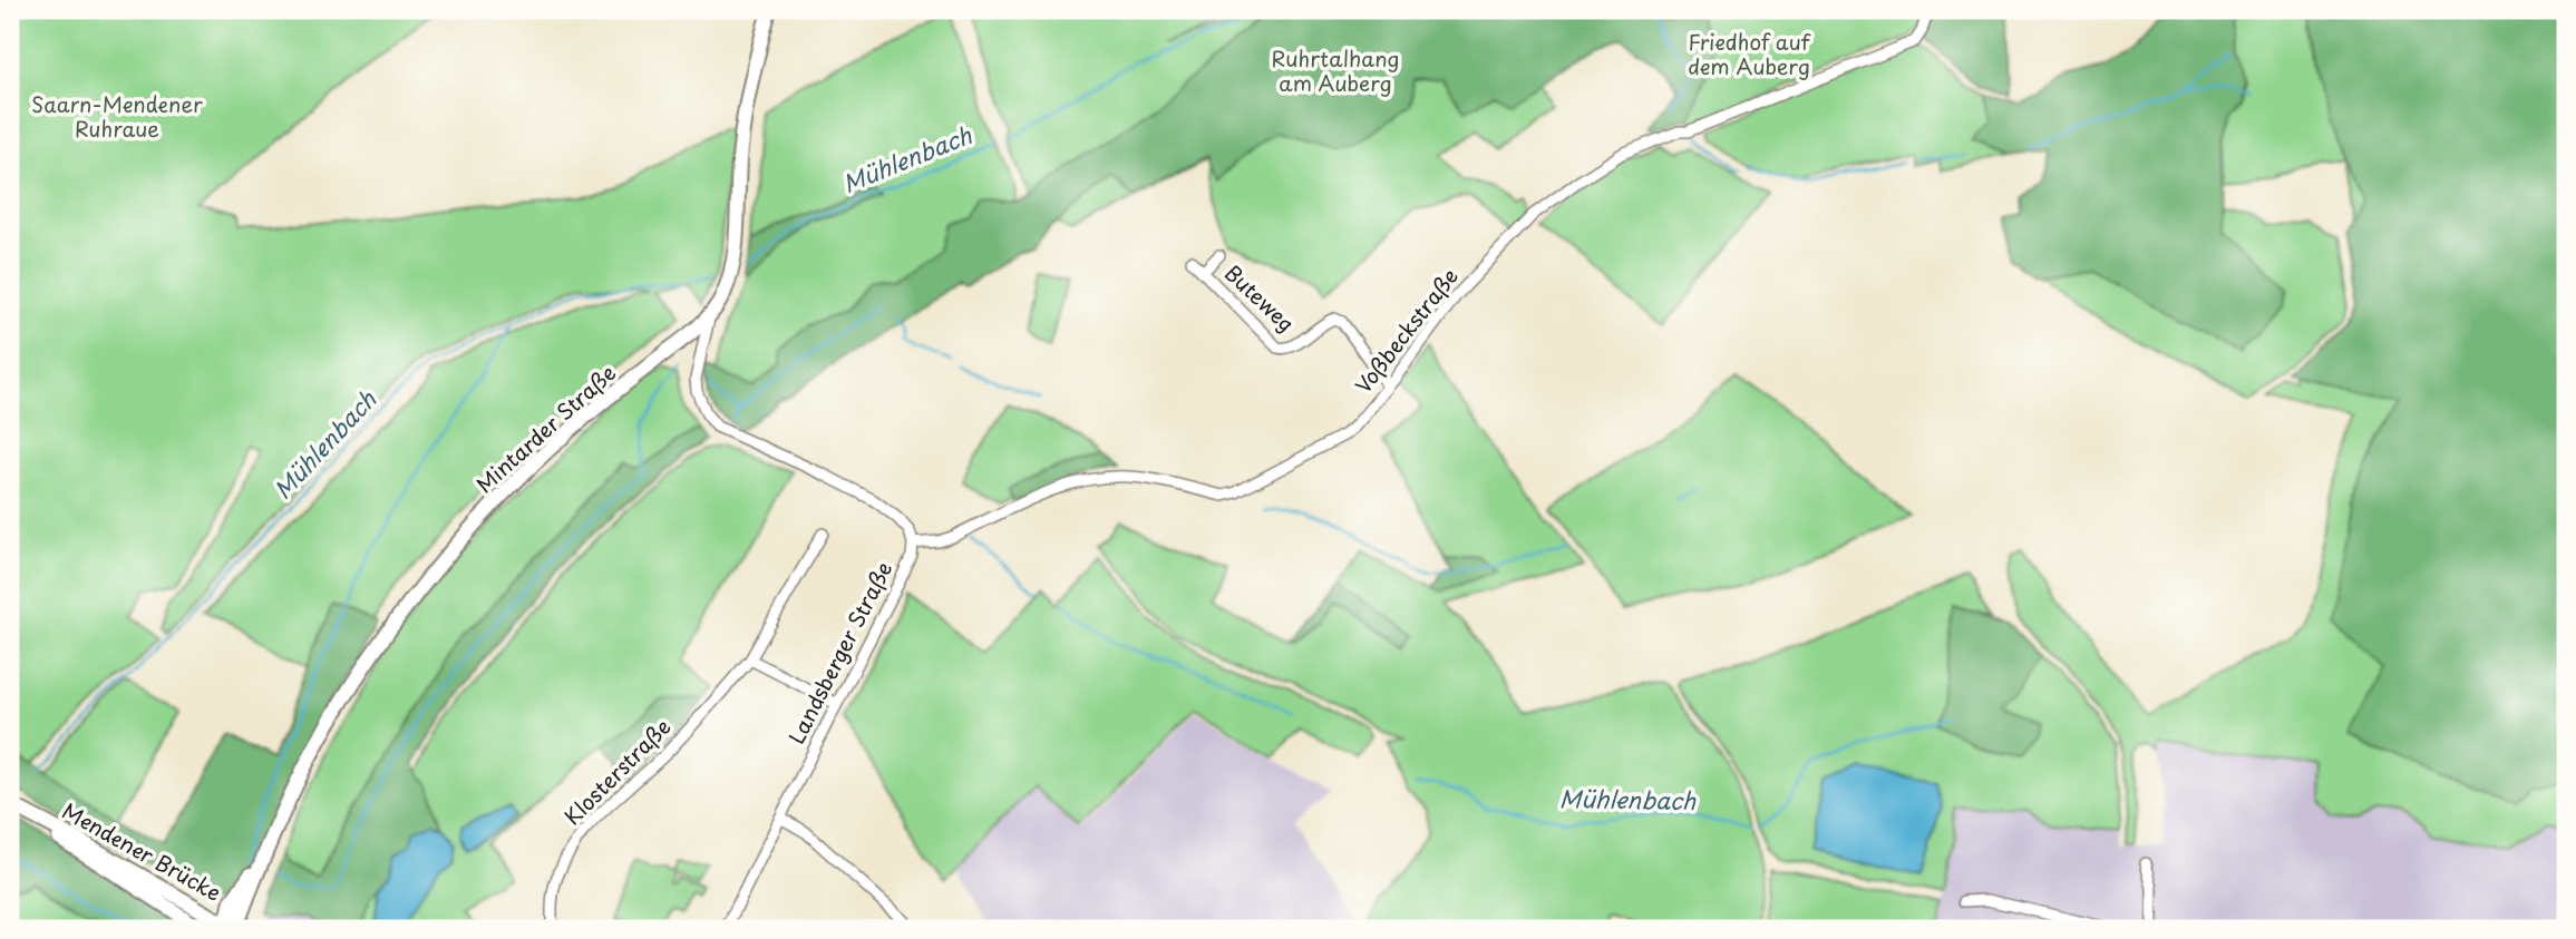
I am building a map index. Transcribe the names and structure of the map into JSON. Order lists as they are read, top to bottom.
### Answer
{
  "streets": {
    "main road": ["Mintarder Straße", "Mendener Brücke"],
    "street": [
      "Buteweg",
      "Voßbeckstraße",
      "Landsberger Straße",
      "Klosterstraße"
    ]
  },
  "crossings": [
    ["Buteweg", "Voßbeckstraße"],
    ["Voßbeckstraße", "Landsberger Straße"],
    ["Mintarder Straße", "Landsberger Straße"],
    ["Mintarder Straße", "Mendener Brücke"]
  ],
  "water": ["Mühlenbach"],
  "parks": ["Friedhof auf dem Auberg", "Ruhrtalhang am Auberg", "Saarn-Mendener Ruhraue"]
}
